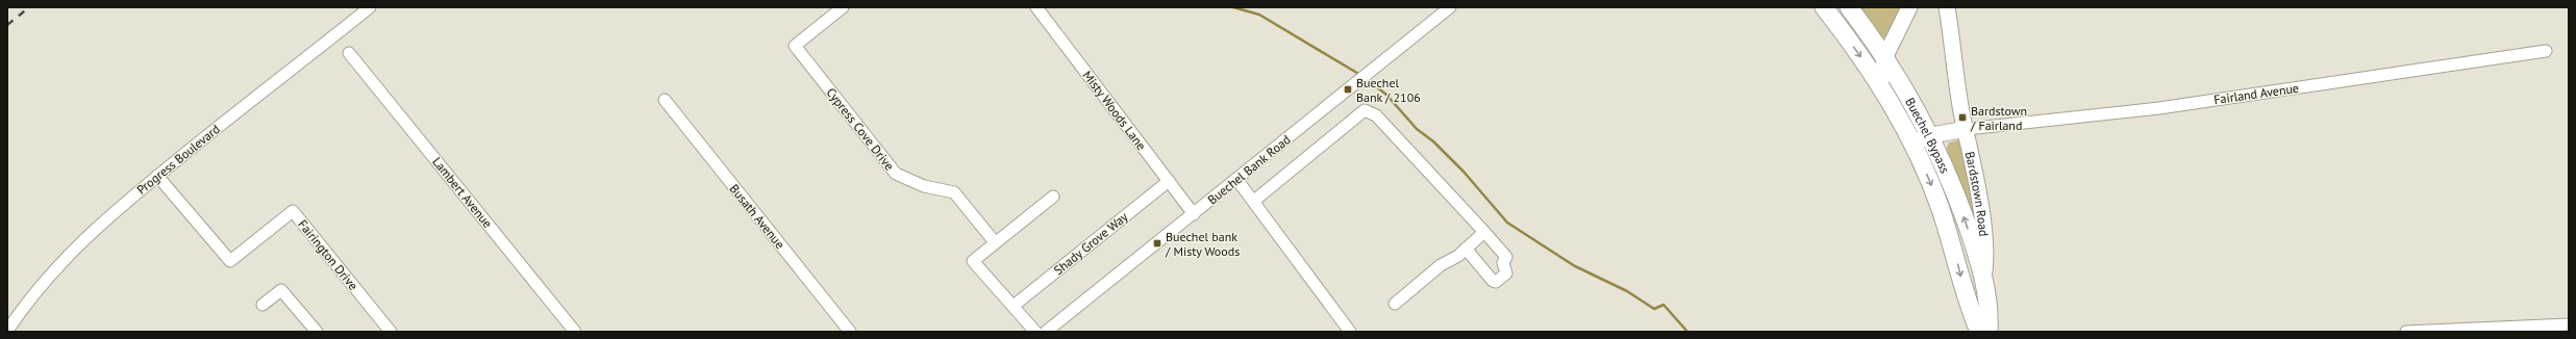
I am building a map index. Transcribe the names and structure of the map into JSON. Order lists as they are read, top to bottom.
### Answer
{
  "streets": {
    "main road": ["Buechel Bypass", "Bardstown Road"],
    "street": [
      "Fairland Avenue",
      "Misty Woods Lane",
      "Cypress Cove Drive",
      "Progress Boulevard",
      "Buechel Bank Road",
      "Lambert Avenue",
      "Busath Avenue",
      "Shady Grove Way",
      "Fairington Drive"
    ]
  },
  "crossings": [
    ["Fairland Avenue", "Bardstown Road"],
    ["Misty Woods Lane", "Buechel Bank Road"],
    ["Misty Woods Lane", "Shady Grove Way"],
    ["Buechel Bypass", "Bardstown Road"],
    ["Progress Boulevard", "Fairington Drive"]
  ],
  "places": {
    "transit": ["Buechel Bank / 2106", "Bardstown / Fairland", "Buechel bank / Misty Woods"]
  }
}
